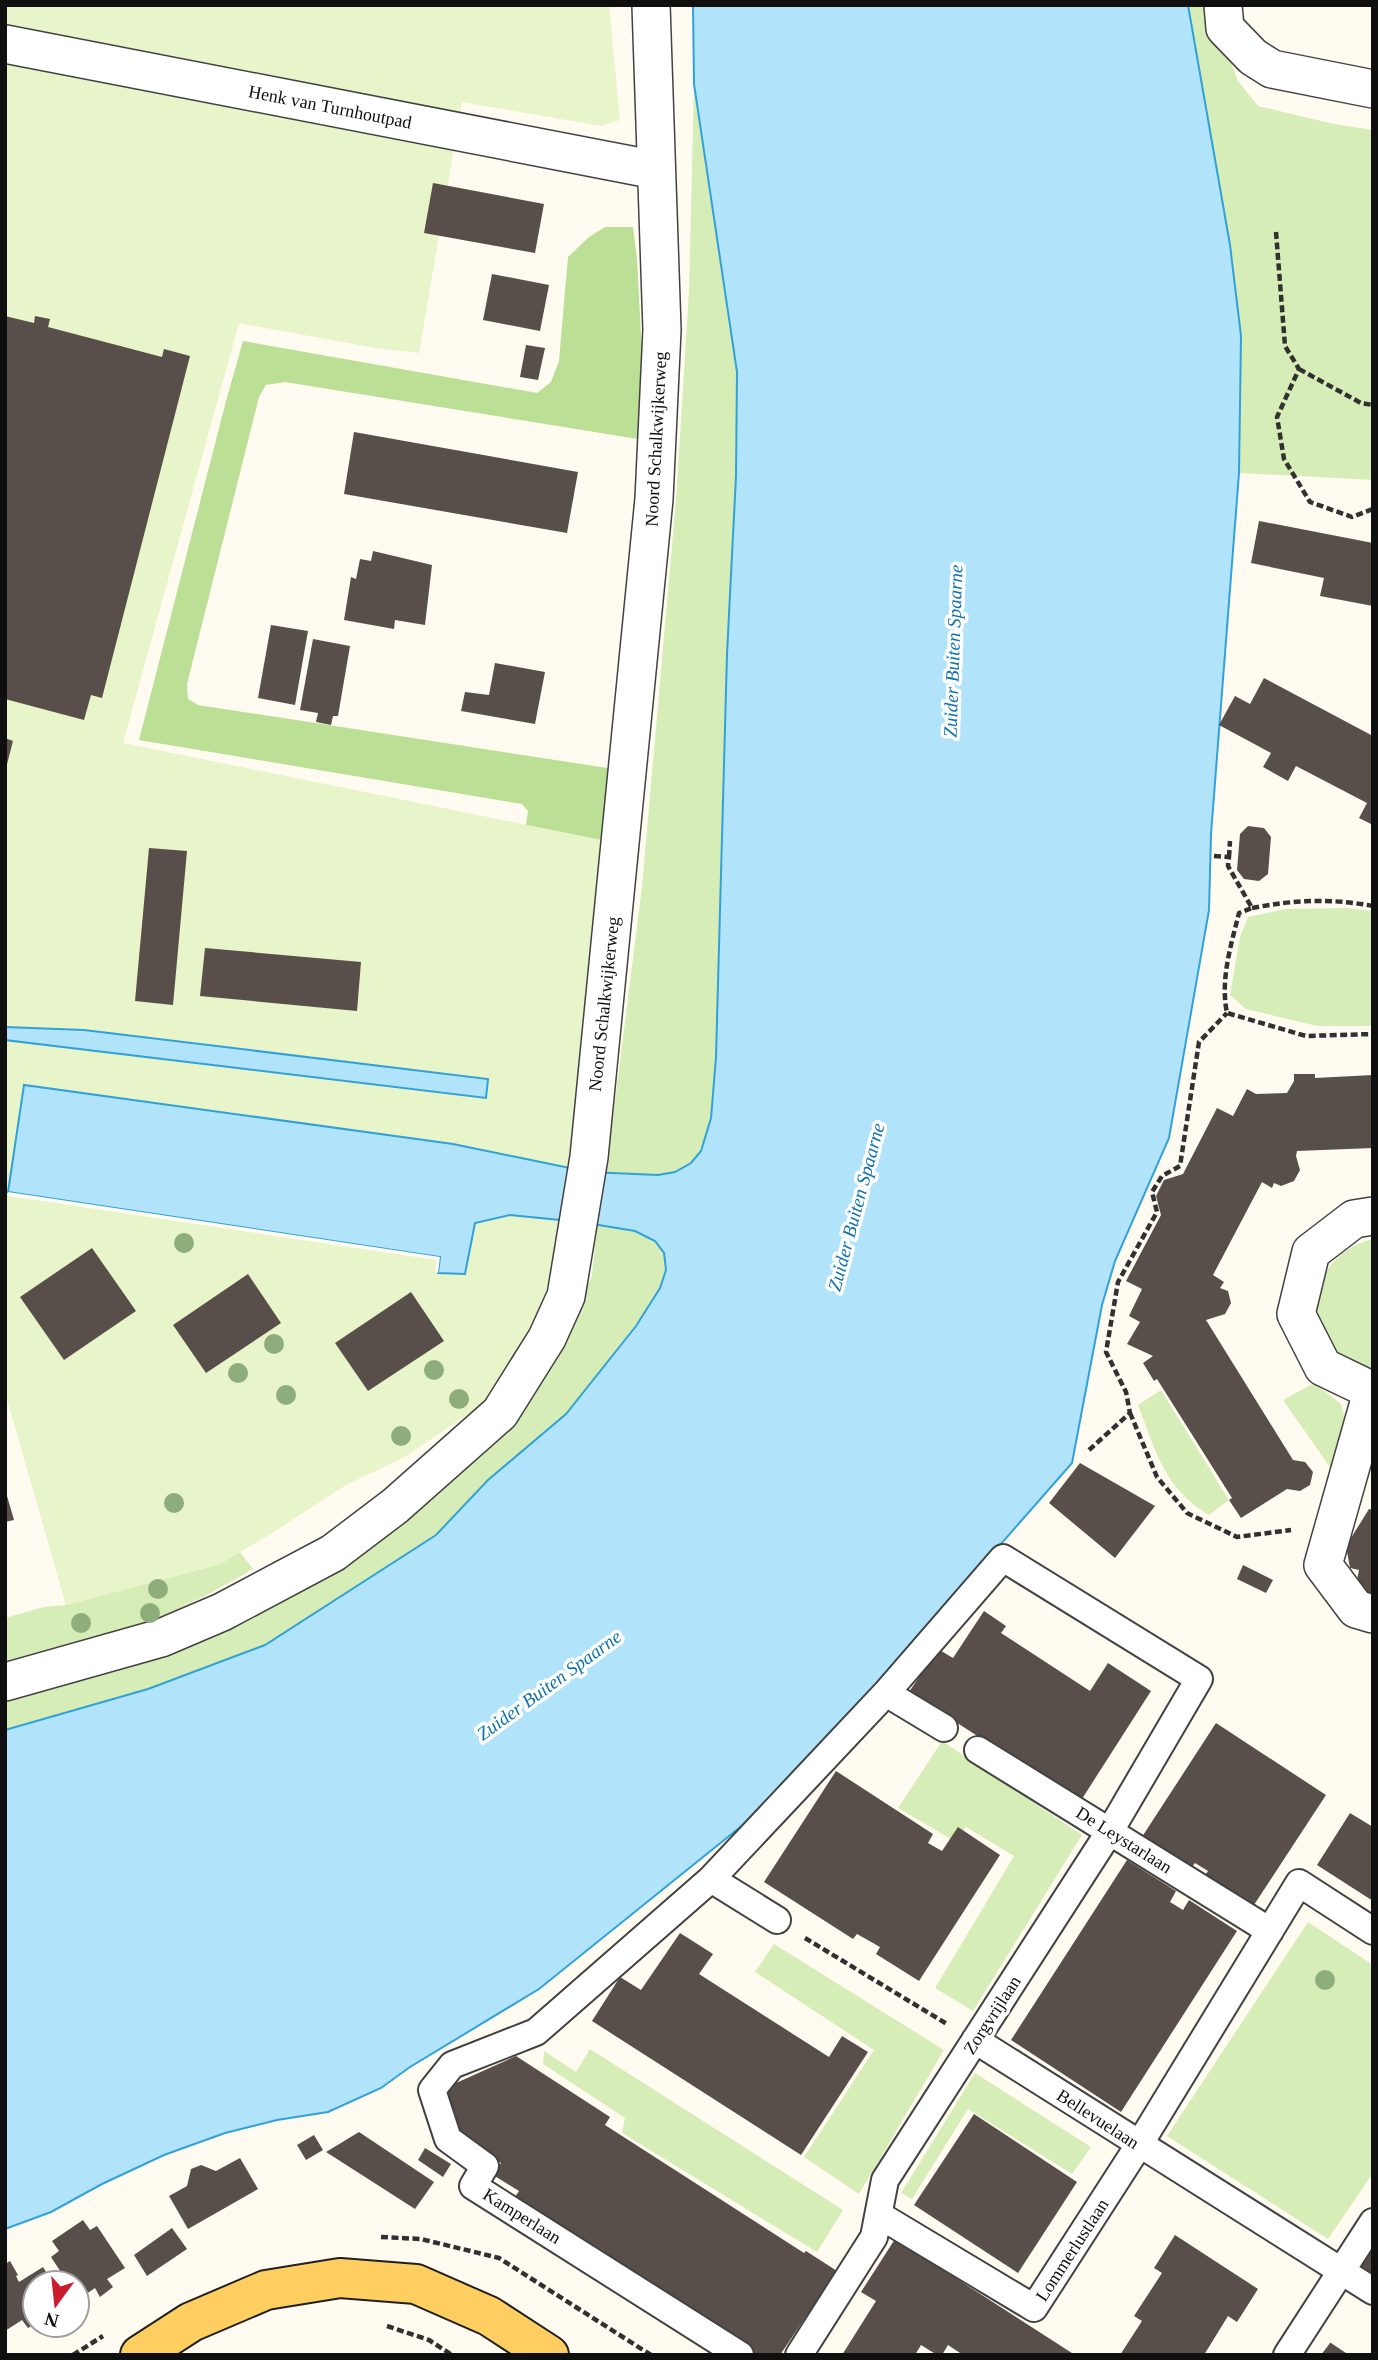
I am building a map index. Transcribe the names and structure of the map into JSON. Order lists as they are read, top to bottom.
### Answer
{
  "streets": {
    "street": [
      "Henk van Turnhoutpad",
      "Noord Schalkwijkerweg",
      "De Leystarlaan",
      "Zorgvrijlaan",
      "Bellevuelaan",
      "Kamperlaan",
      "Lommerlustlaan"
    ]
  },
  "crossings": [
    ["Henk van Turnhoutpad", "Noord Schalkwijkerweg"],
    ["De Leystarlaan", "Zorgvrijlaan"],
    ["Zorgvrijlaan", "Bellevuelaan"],
    ["Zorgvrijlaan", "Lommerlustlaan"],
    ["Bellevuelaan", "Lommerlustlaan"]
  ],
  "water": ["Zuider Buiten Spaarne"],
  "north": "bottom"
}
